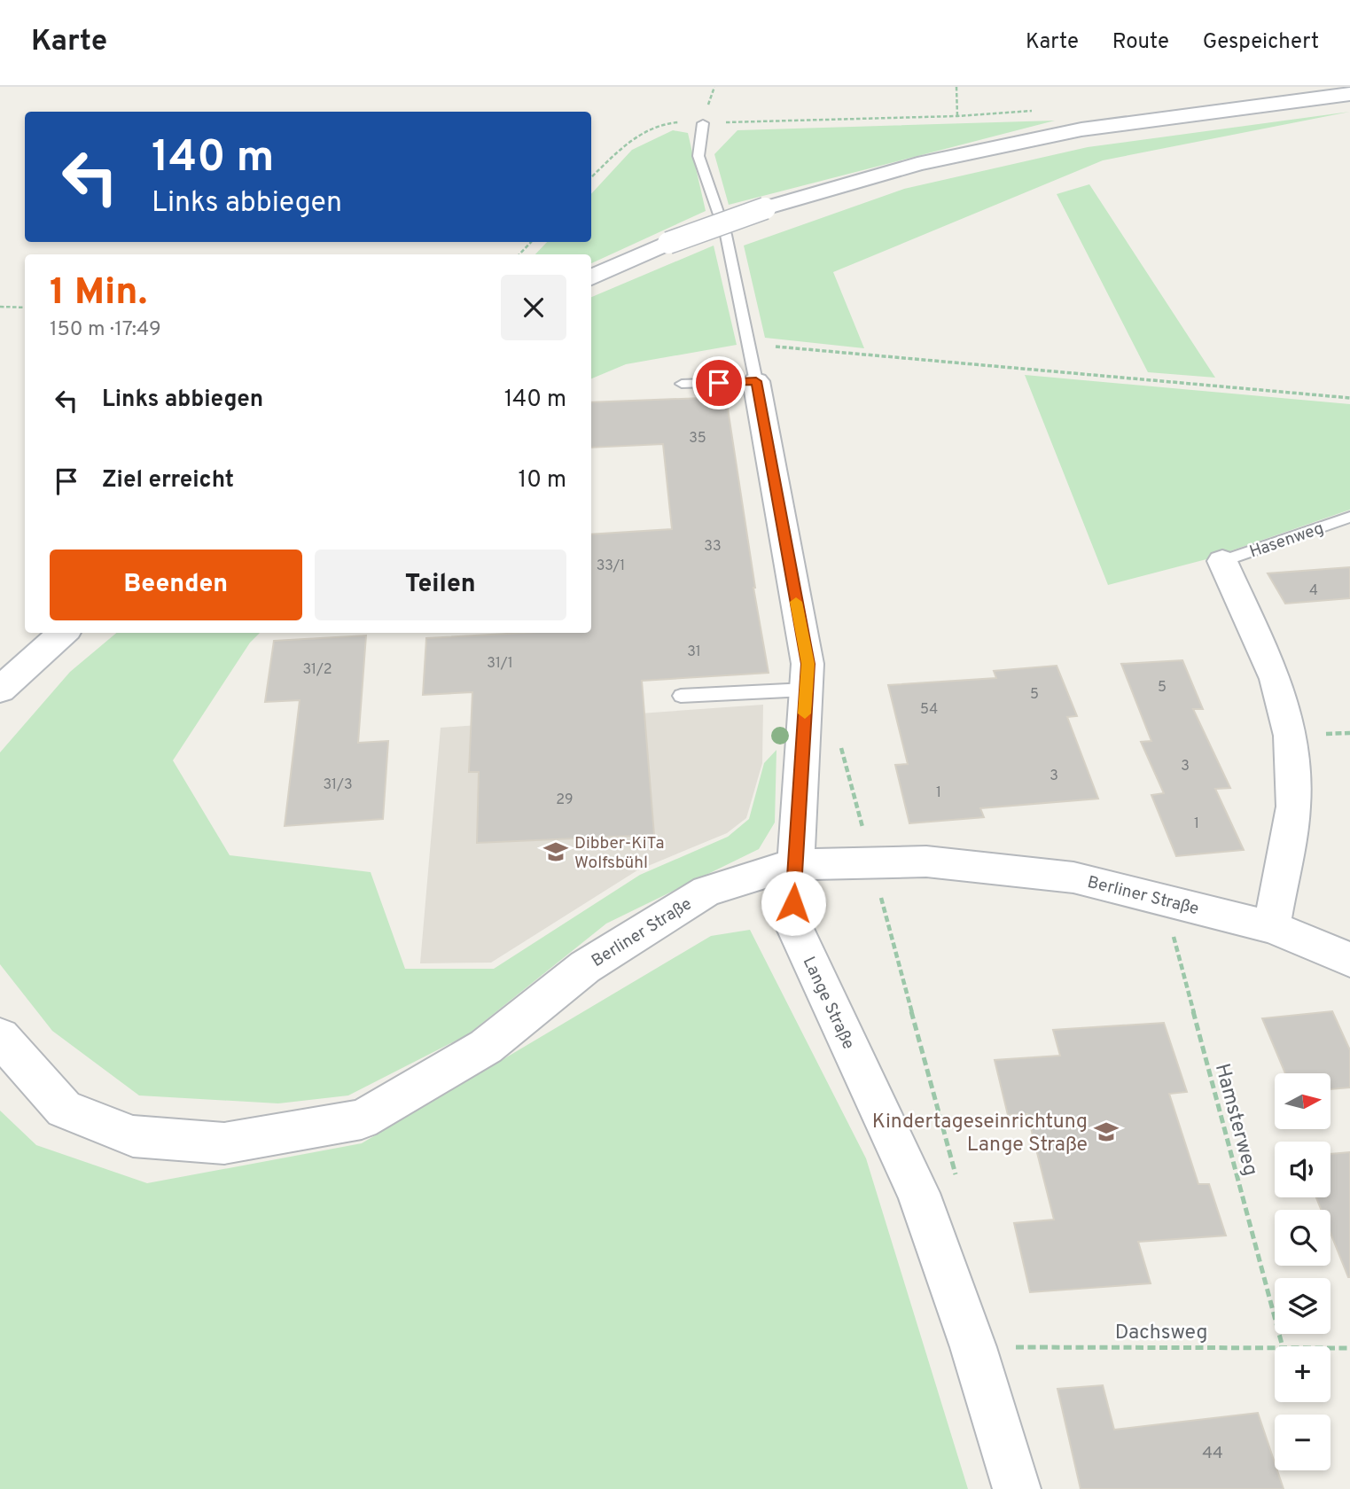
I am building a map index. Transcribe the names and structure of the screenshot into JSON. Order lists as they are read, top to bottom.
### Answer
{
  "streets": {
    "street": ["Berliner Straße", "Lange Straße"],
    "lane": ["Hasenweg"],
    "path": ["Hamsterweg", "Dachsweg"]
  },
  "crossings": [
    ["Berliner Straße", "Lange Straße"],
    ["Berliner Straße", "Hamsterweg"],
    ["Lange Straße", "Dachsweg"]
  ],
  "places": {
    "school or university": ["Dibber-KiTa Wolfsbühl", "Kindertageseinrichtung Lange Straße"]
  },
  "house_numbers": [
    "35",
    "33",
    "33/1",
    "4",
    "31",
    "31/1",
    "31/2",
    "5",
    "5",
    "54",
    "3",
    "3",
    "31/3",
    "1",
    "29",
    "1",
    "44"
  ],
  "north": "right",
  "page": {
    "header": "Karte",
    "nav": ["Karte", "Route", "Gespeichert"],
    "turn": ["140 m", "Links abbiegen"],
    "heading": ["1 Min.", "150 m · 17:49"],
    "list": [
      {
        "name": "Links abbiegen",
        "value": "140 m"
      },
      {
        "name": "Ziel erreicht",
        "value": "10 m"
      }
    ],
    "buttons": ["Beenden", "Teilen"],
    "map_buttons": ["+", "−"]
  }
}
